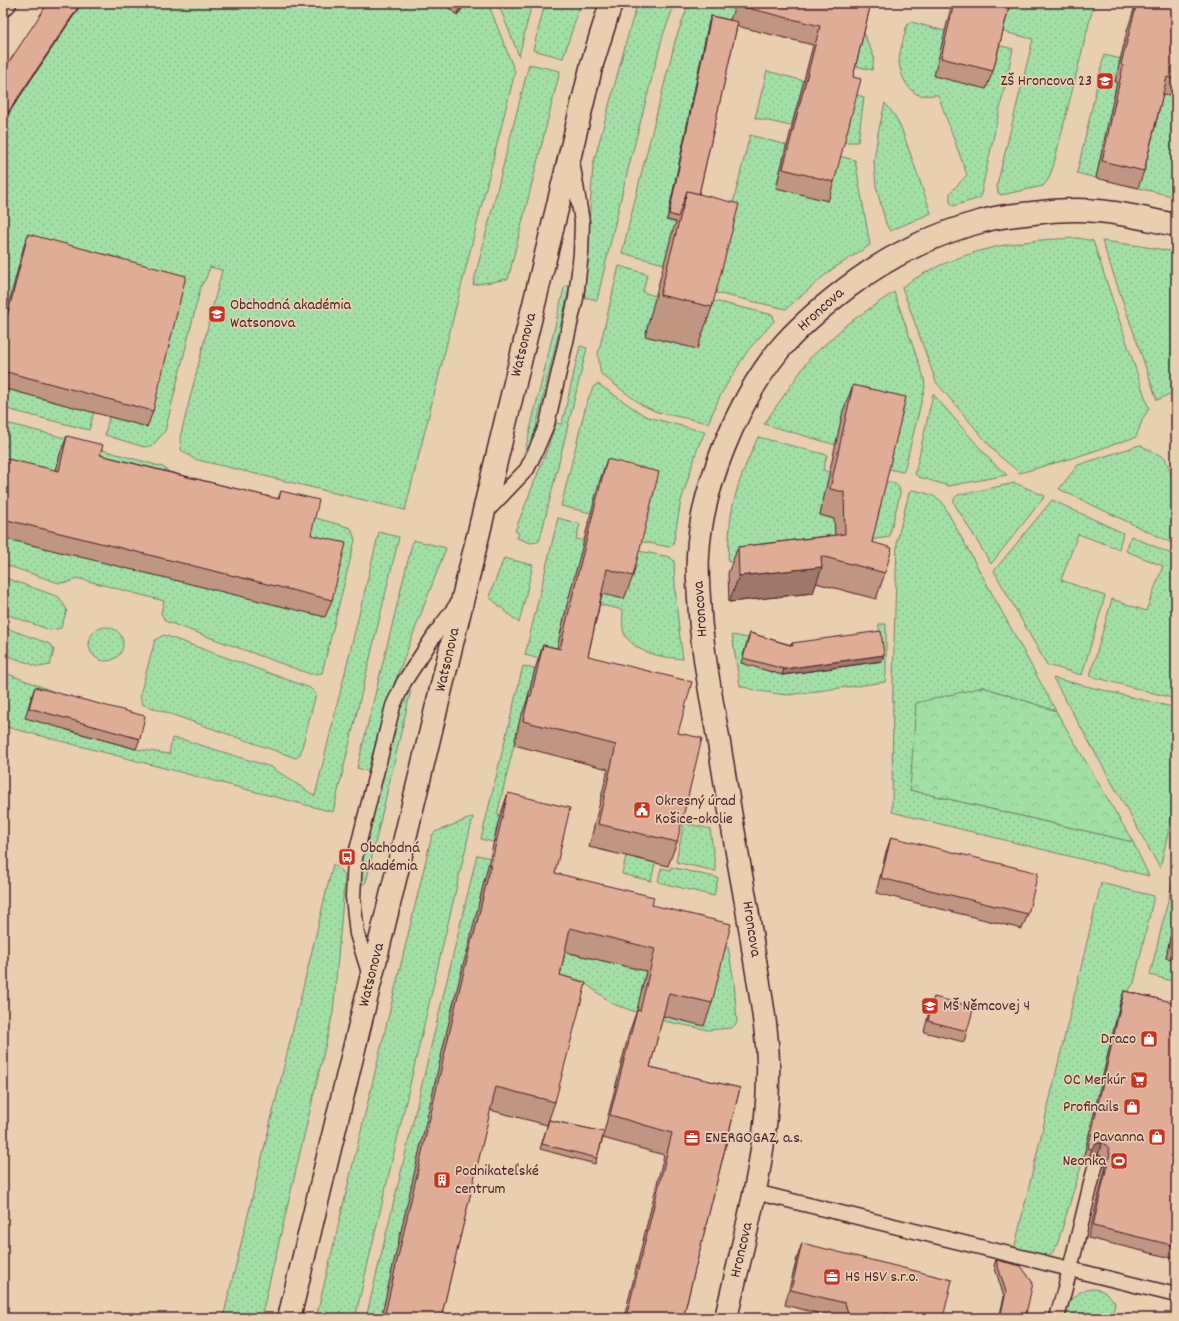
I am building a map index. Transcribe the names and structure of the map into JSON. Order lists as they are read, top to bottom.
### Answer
{
  "streets": {
    "street": ["Hroncova", "Watsonova"]
  },
  "places": {
    "school or university": ["ZŠ Hroncova 23", "Obchodná akadémia Watsonova", "MŠ Němcovej 4"],
    "public building": ["Okresný úrad Košice-okolie"],
    "bus stop": ["Obchodná akadémia"],
    "shop": ["Draco", "Profinails", "Pavanna"],
    "supermarket": ["OC Merkúr"],
    "office": ["ENERGOGAZ, a.s.", "HS HSV s.r.o."],
    "sports": ["Neonka"],
    "building": ["Podnikateľské centrum"]
  }
}
